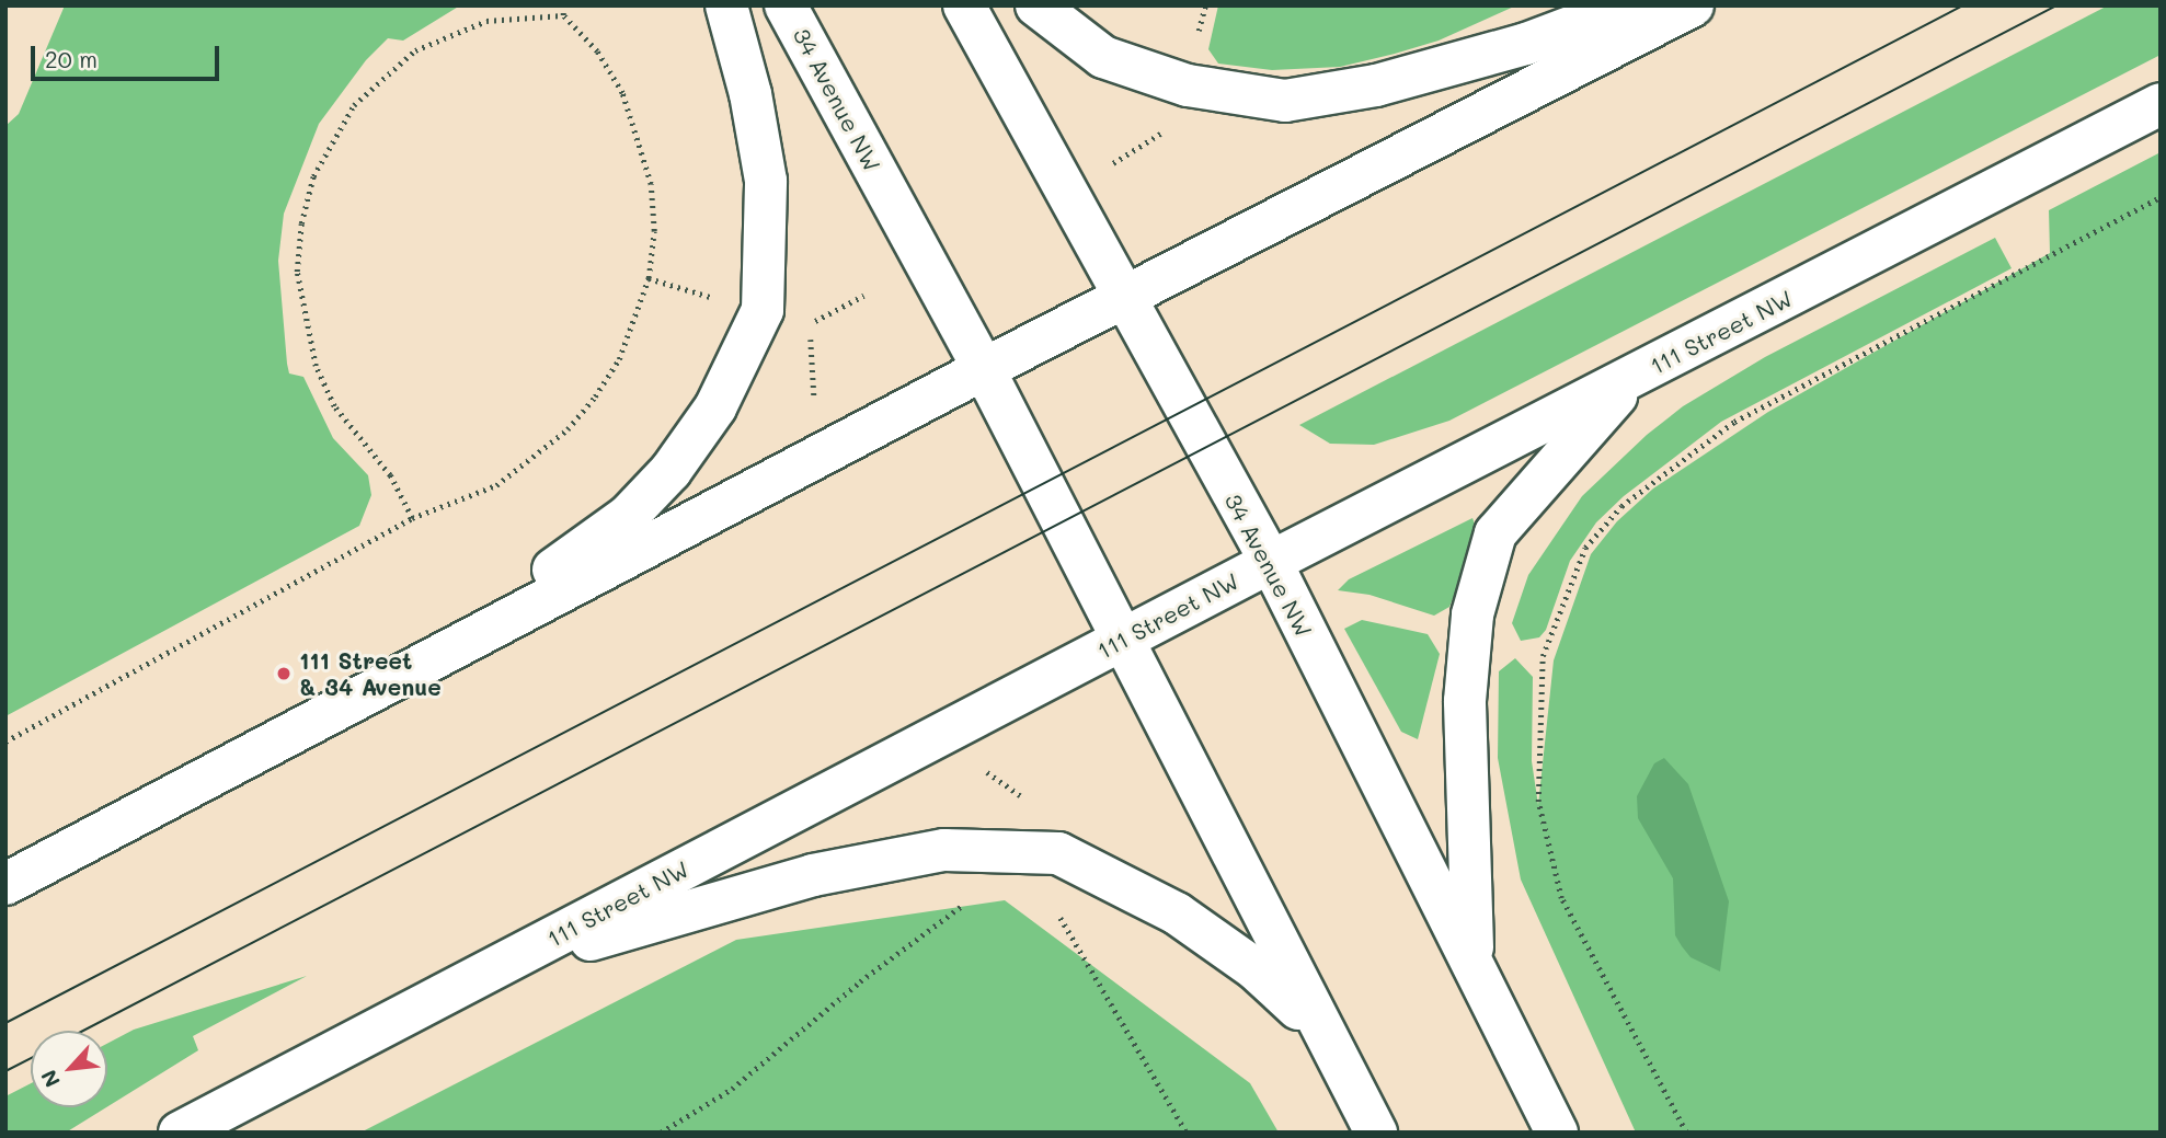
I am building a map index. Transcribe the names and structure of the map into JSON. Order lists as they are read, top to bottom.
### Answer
{
  "streets": {
    "main road": ["34 Avenue NW", "111 Street NW"]
  },
  "crossings": [
    ["34 Avenue NW", "111 Street NW"]
  ],
  "places": ["111 Street & 34 Avenue"],
  "scale_bar": "20 m",
  "north": "bottom left"
}
